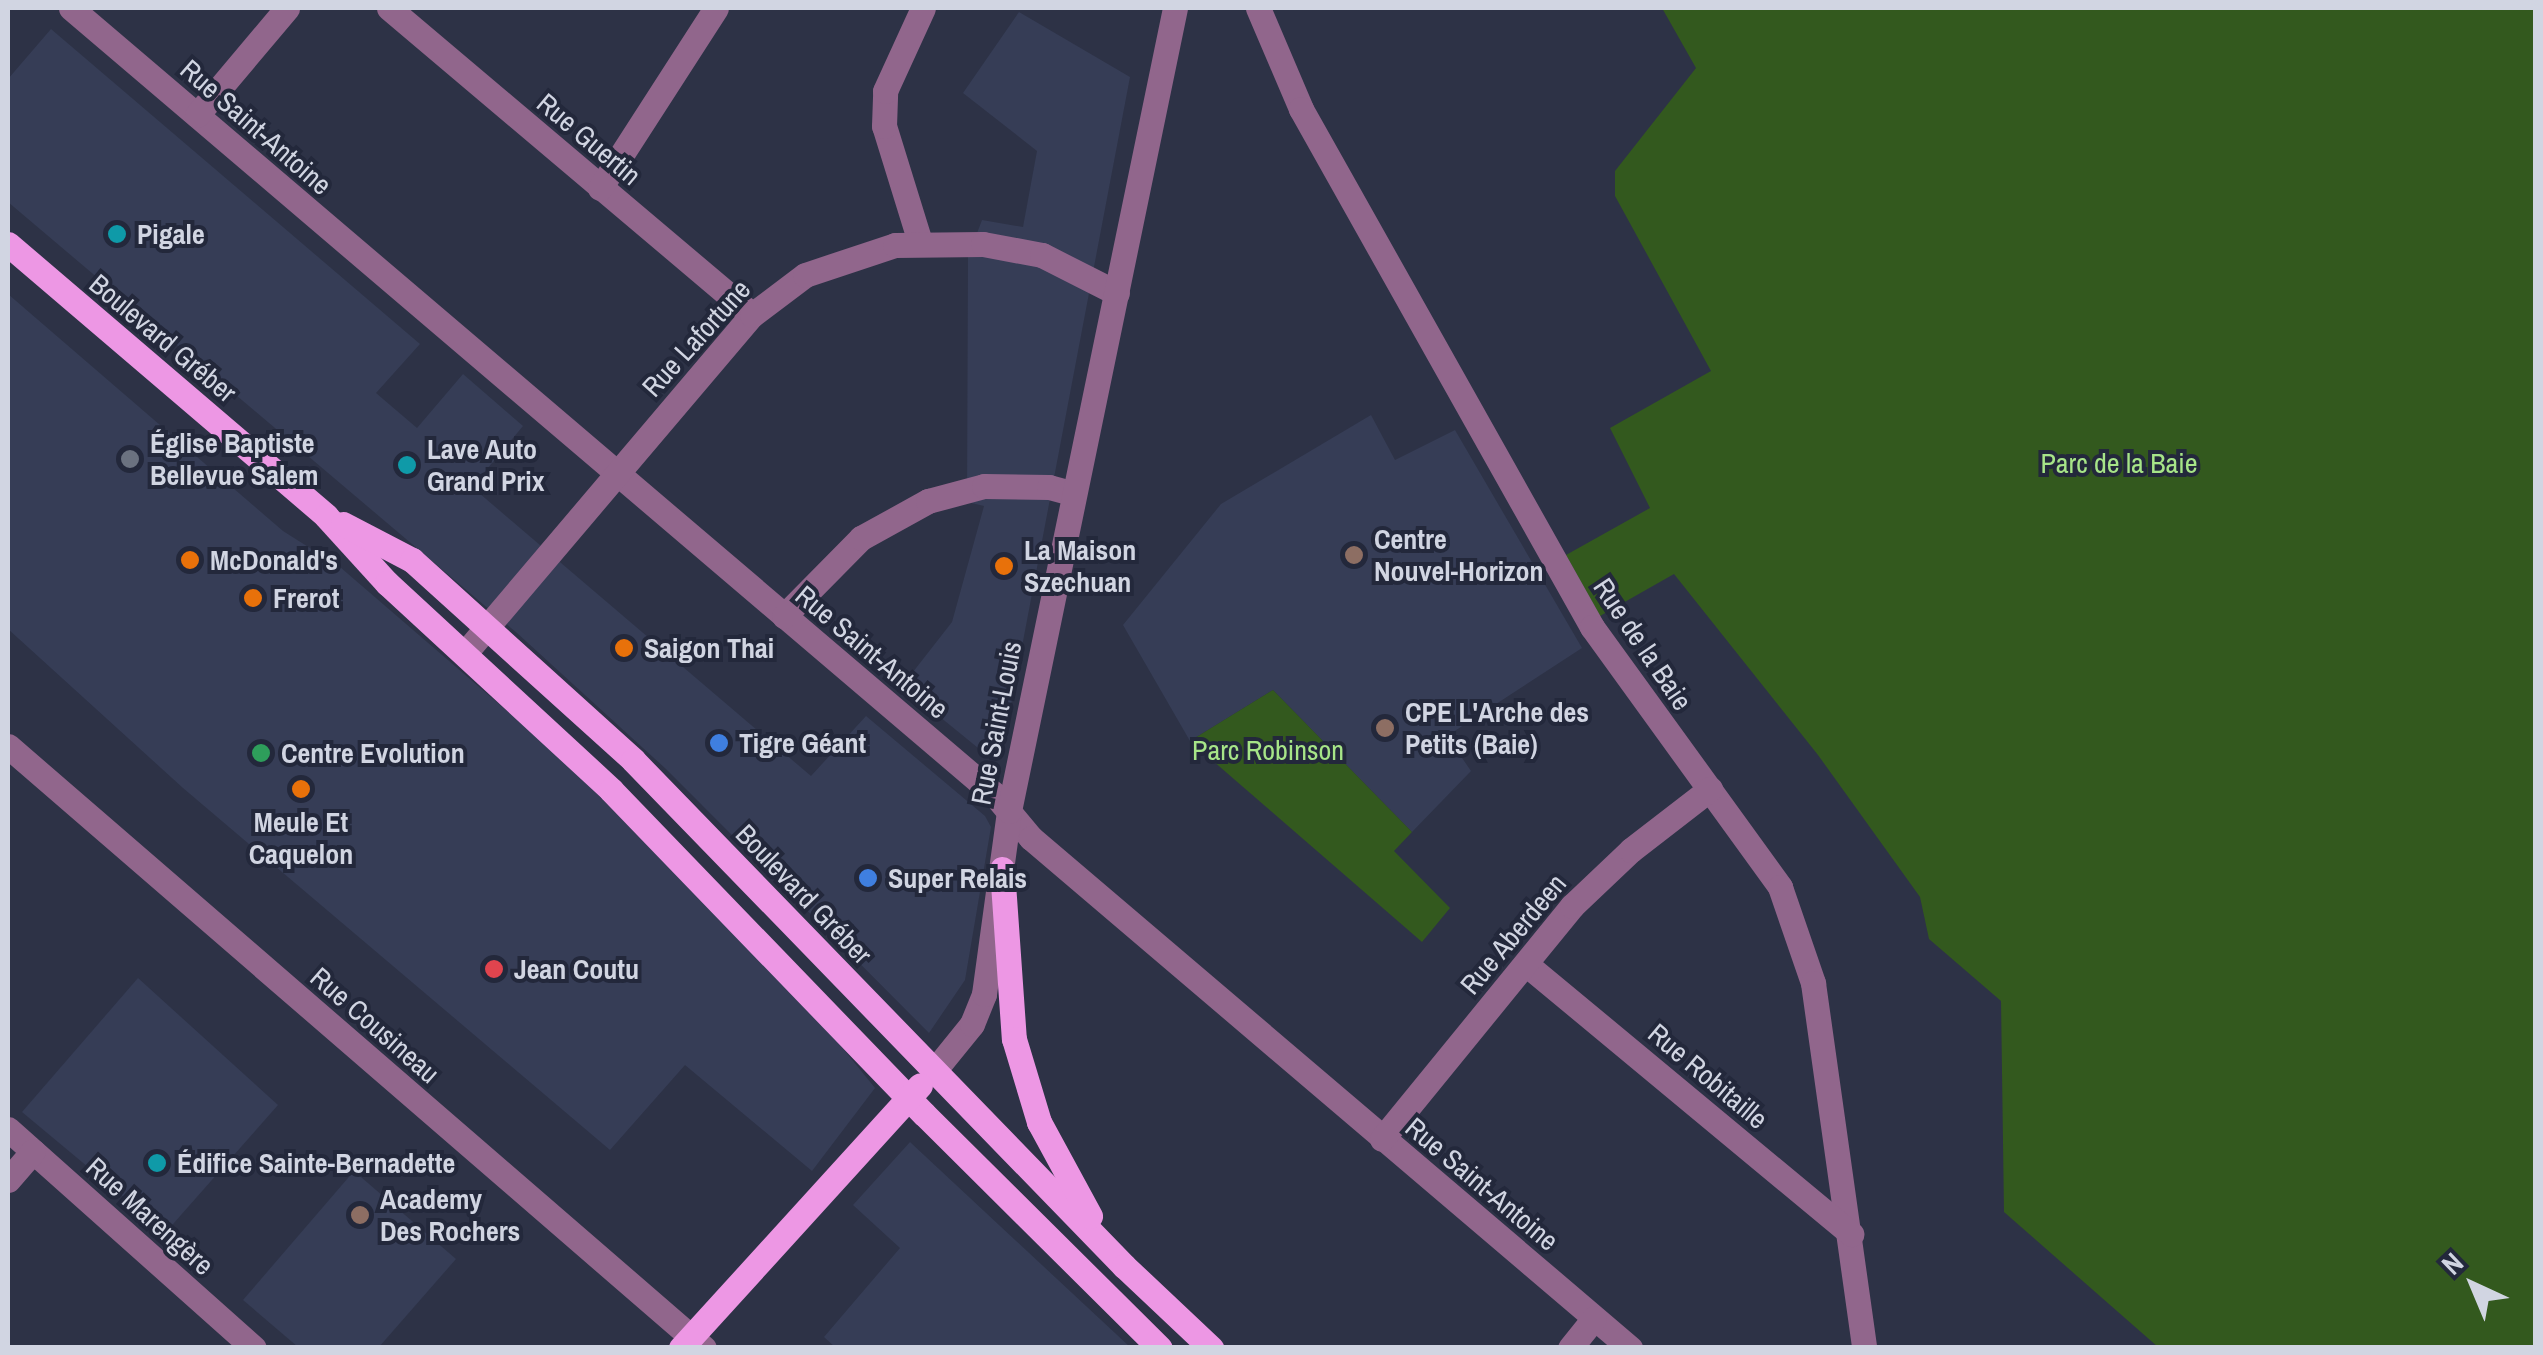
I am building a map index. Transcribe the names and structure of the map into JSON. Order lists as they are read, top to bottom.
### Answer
{
  "streets": {
    "main road": ["Boulevard Gréber", "Rue Saint-Louis"],
    "street": [
      "Rue Saint-Antoine",
      "Rue Guertin",
      "Rue Lafortune",
      "Rue de la Baie",
      "Rue Aberdeen",
      "Rue Cousineau",
      "Rue Robitaille",
      "Rue Marengère"
    ]
  },
  "crossings": [
    ["Rue Saint-Antoine", "Rue Lafortune"],
    ["Rue Saint-Antoine", "Rue Saint-Louis"],
    ["Rue Saint-Antoine", "Rue Aberdeen"],
    ["Rue Guertin", "Rue Lafortune"],
    ["Boulevard Gréber", "Rue Lafortune"],
    ["Boulevard Gréber", "Rue Saint-Louis"],
    ["Rue Lafortune", "Rue Saint-Louis"],
    ["Rue de la Baie", "Rue Aberdeen"],
    ["Rue de la Baie", "Rue Robitaille"],
    ["Rue Saint-Louis", "Rue Cousineau"],
    ["Rue Aberdeen", "Rue Robitaille"]
  ],
  "parks": ["Parc de la Baie", "Parc Robinson"],
  "places": [
    "Pigale",
    "Église Baptiste Bellevue Salem",
    "Lave Auto Grand Prix",
    "Centre Nouvel-Horizon",
    "McDonald's",
    "La Maison Szechuan",
    "Frerot",
    "Saigon Thai",
    "CPE L'Arche des Petits (Baie)",
    "Tigre Géant",
    "Centre Evolution",
    "Meule Et Caquelon",
    "Super Relais",
    "Jean Coutu",
    "Édifice Sainte-Bernadette",
    "Academy Des Rochers"
  ],
  "north": "top left"
}
